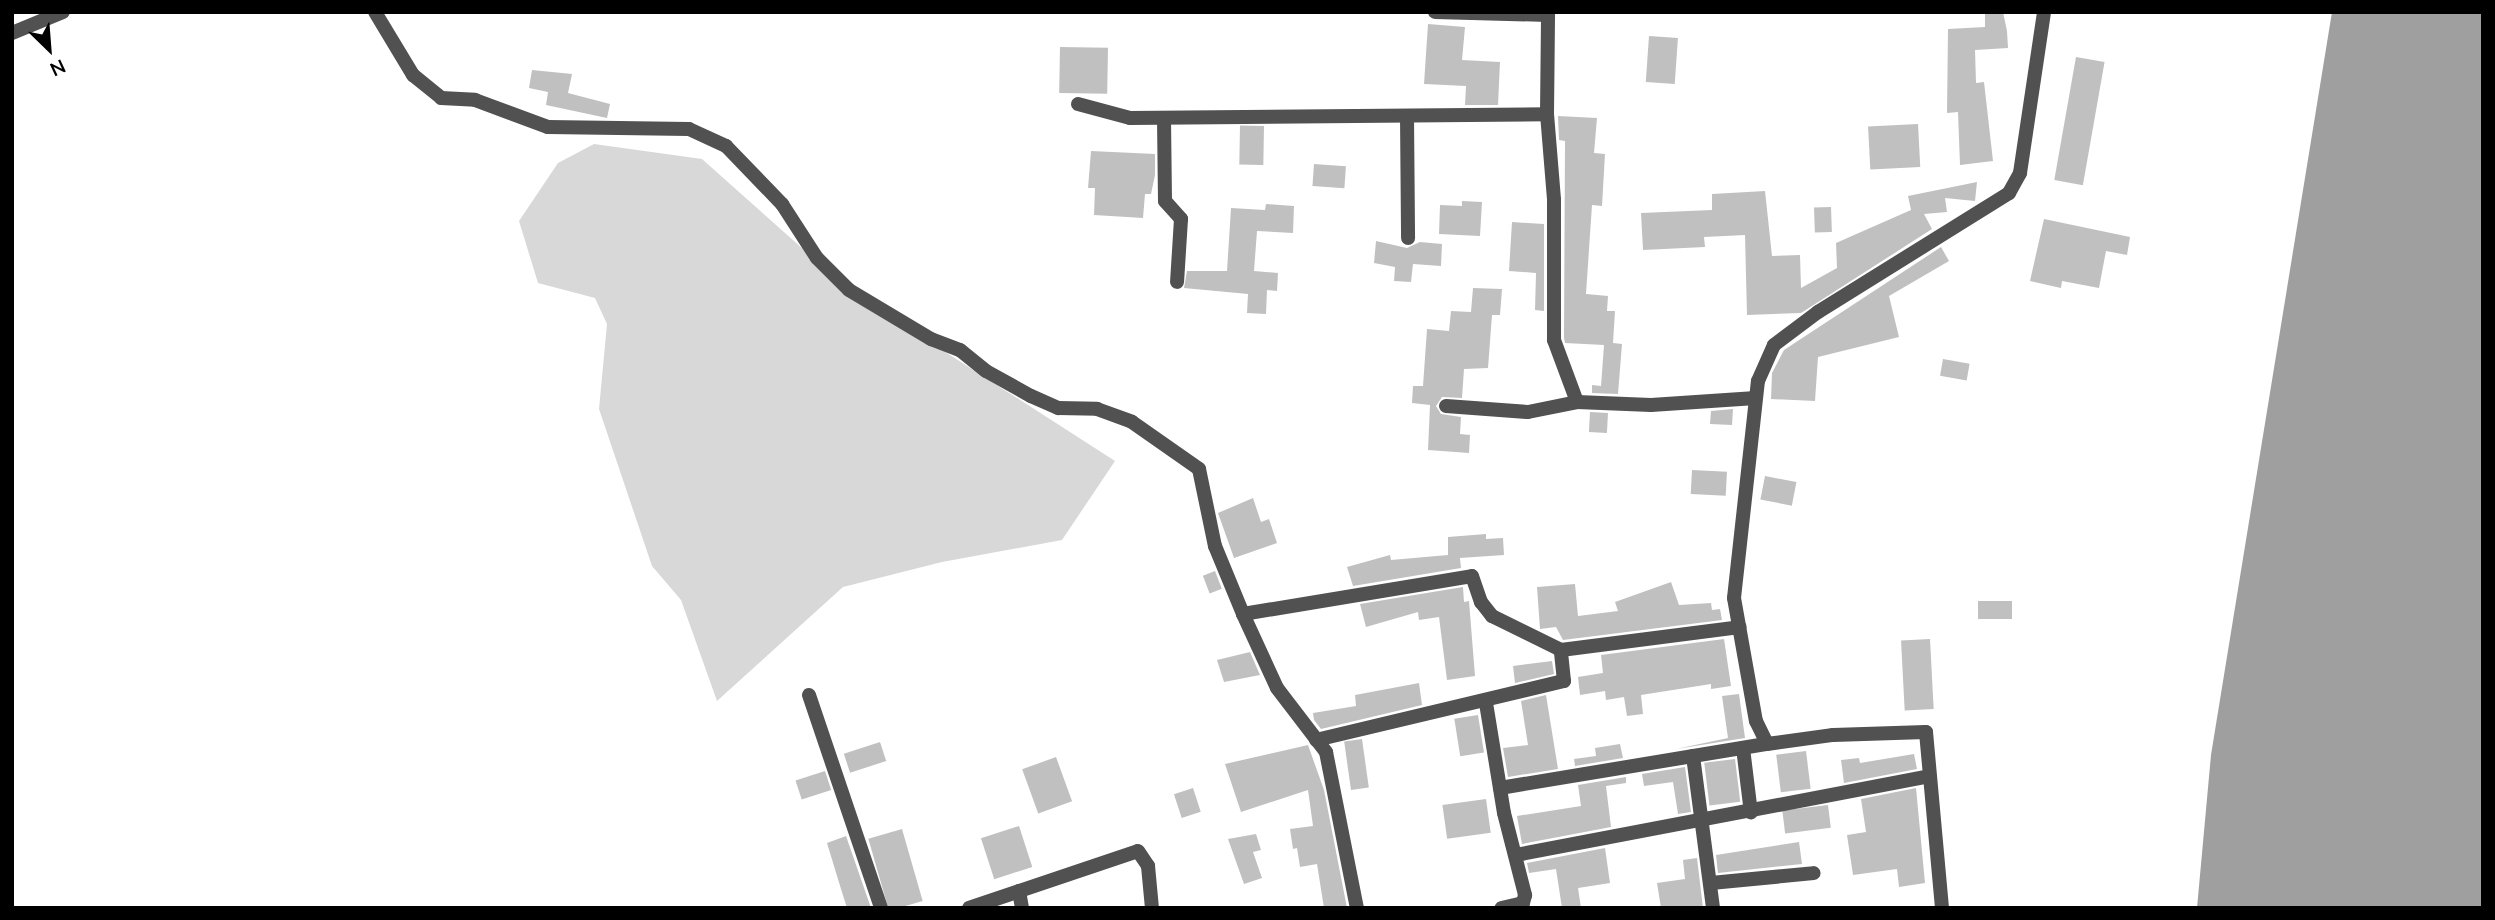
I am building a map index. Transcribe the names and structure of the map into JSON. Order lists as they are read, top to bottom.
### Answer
{
  "north": "bottom right"
}
